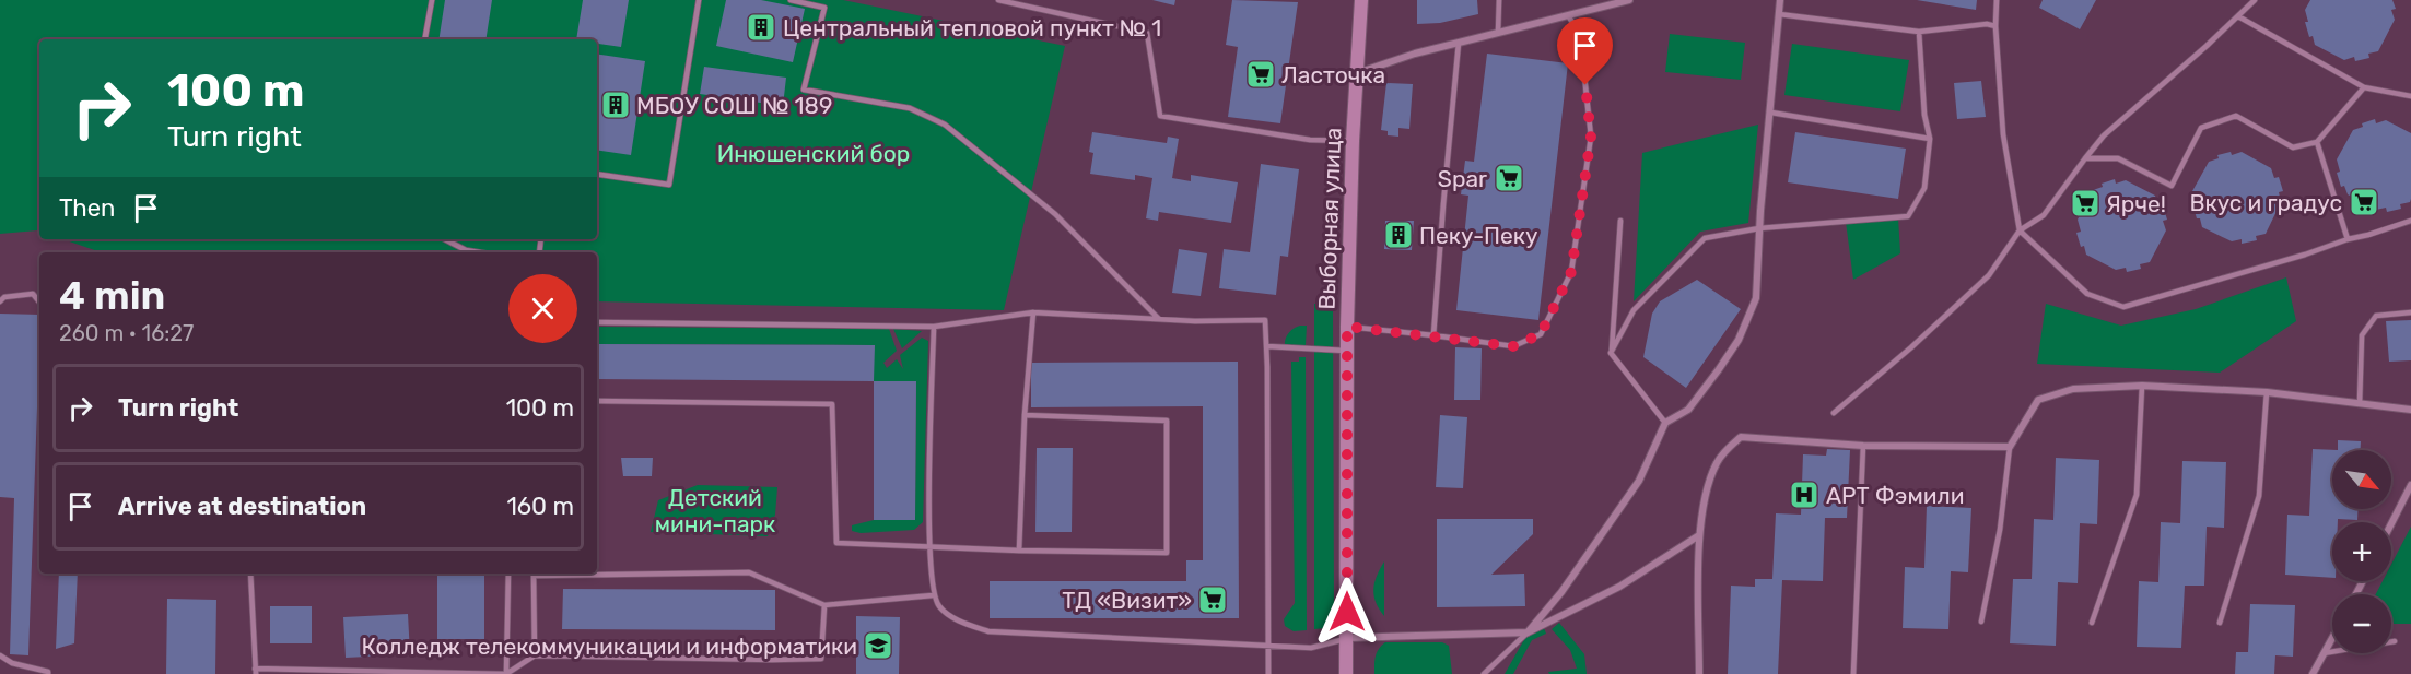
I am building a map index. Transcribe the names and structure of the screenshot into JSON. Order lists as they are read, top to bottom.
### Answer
{
  "streets": {
    "main road": ["Выборная улица"]
  },
  "parks": ["Инюшенский бор", "Детский мини-парк"],
  "places": {
    "building": ["Центральный тепловой пункт № 1", "МБОУ СОШ № 189", "Пеку-Пеку"],
    "supermarket": [
      "Ласточка",
      "Spar",
      "Вкус и градус",
      "Ярче!",
      "ТД «Визит»"
    ],
    "hospital": ["АРТ Фэмили"],
    "school or university": ["Колледж телекоммуникации и информатики"]
  },
  "north": "bottom right",
  "page": {
    "turn": ["100 m", "Turn right"],
    "then": "Then",
    "heading": ["4 min", "260 m · 16:27"],
    "list": [
      {
        "name": "Turn right",
        "value": "100 m"
      },
      {
        "name": "Arrive at destination",
        "value": "160 m"
      }
    ],
    "map_buttons": ["+", "−"]
  }
}
